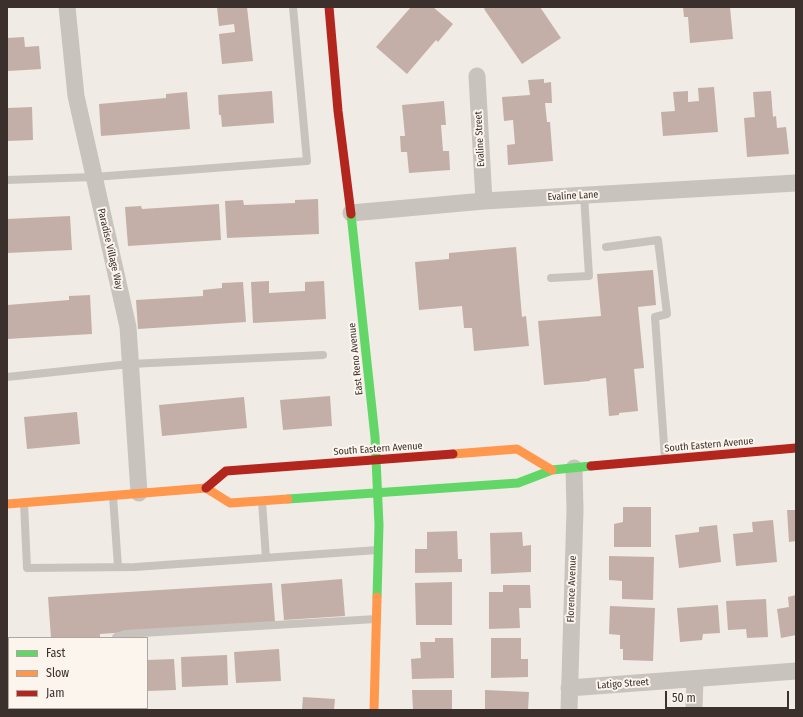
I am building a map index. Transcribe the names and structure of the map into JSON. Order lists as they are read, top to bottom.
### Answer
{
  "streets": {
    "main road": ["East Reno Avenue", "South Eastern Avenue"],
    "street": [
      "Evaline Street",
      "Evaline Lane",
      "Paradise Village Way",
      "Florence Avenue",
      "Latigo Street"
    ]
  },
  "crossings": [
    ["Evaline Street", "Evaline Lane"],
    ["Evaline Lane", "East Reno Avenue"],
    ["East Reno Avenue", "South Eastern Avenue"],
    ["South Eastern Avenue", "Florence Avenue"],
    ["Florence Avenue", "Latigo Street"]
  ],
  "legend": ["Fast", "Slow", "Jam"],
  "scale_bar": "50 m"
}
